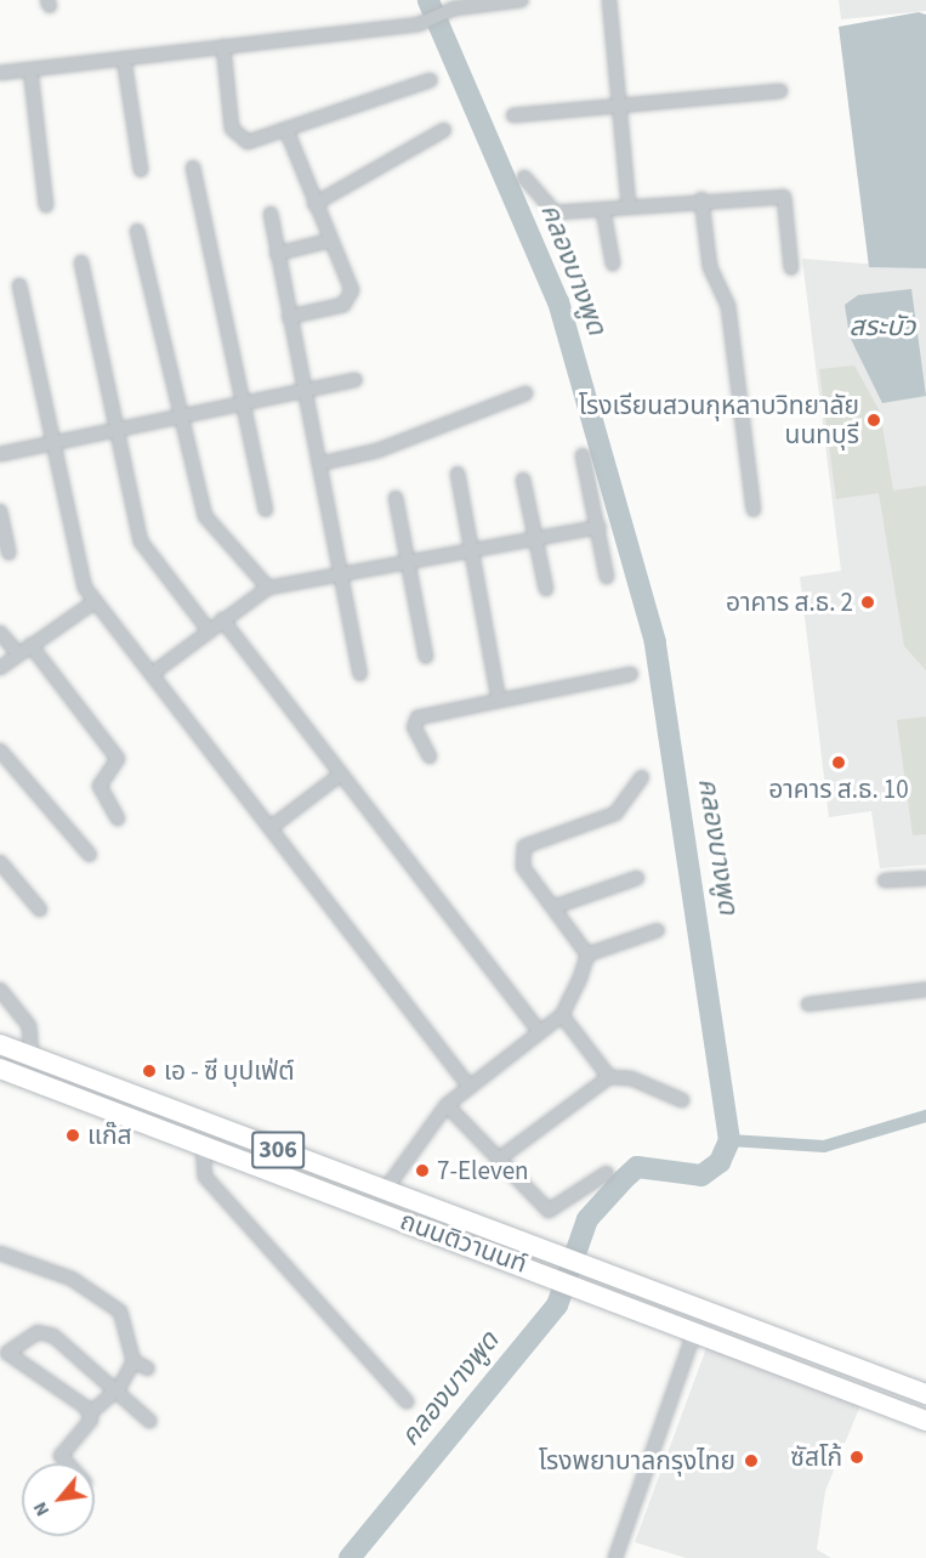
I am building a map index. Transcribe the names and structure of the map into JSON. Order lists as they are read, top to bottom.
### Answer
{
  "streets": {
    "main road": ["306", "ถนนติวานนท์"]
  },
  "water": ["คลองบางพูด", "สระบัว"],
  "places": [
    "โรงเรียนสวนกุหลาบวิทยาลัย นนทบุรี",
    "อาคาร ส.ธ. 2",
    "อาคาร ส.ธ. 10",
    "เอ - ซี บุปเฟ่ต์",
    "แก๊ส",
    "7-Eleven",
    "ซัสโก้",
    "โรงพยาบาลกรุงไทย"
  ],
  "north": "bottom left"
}
